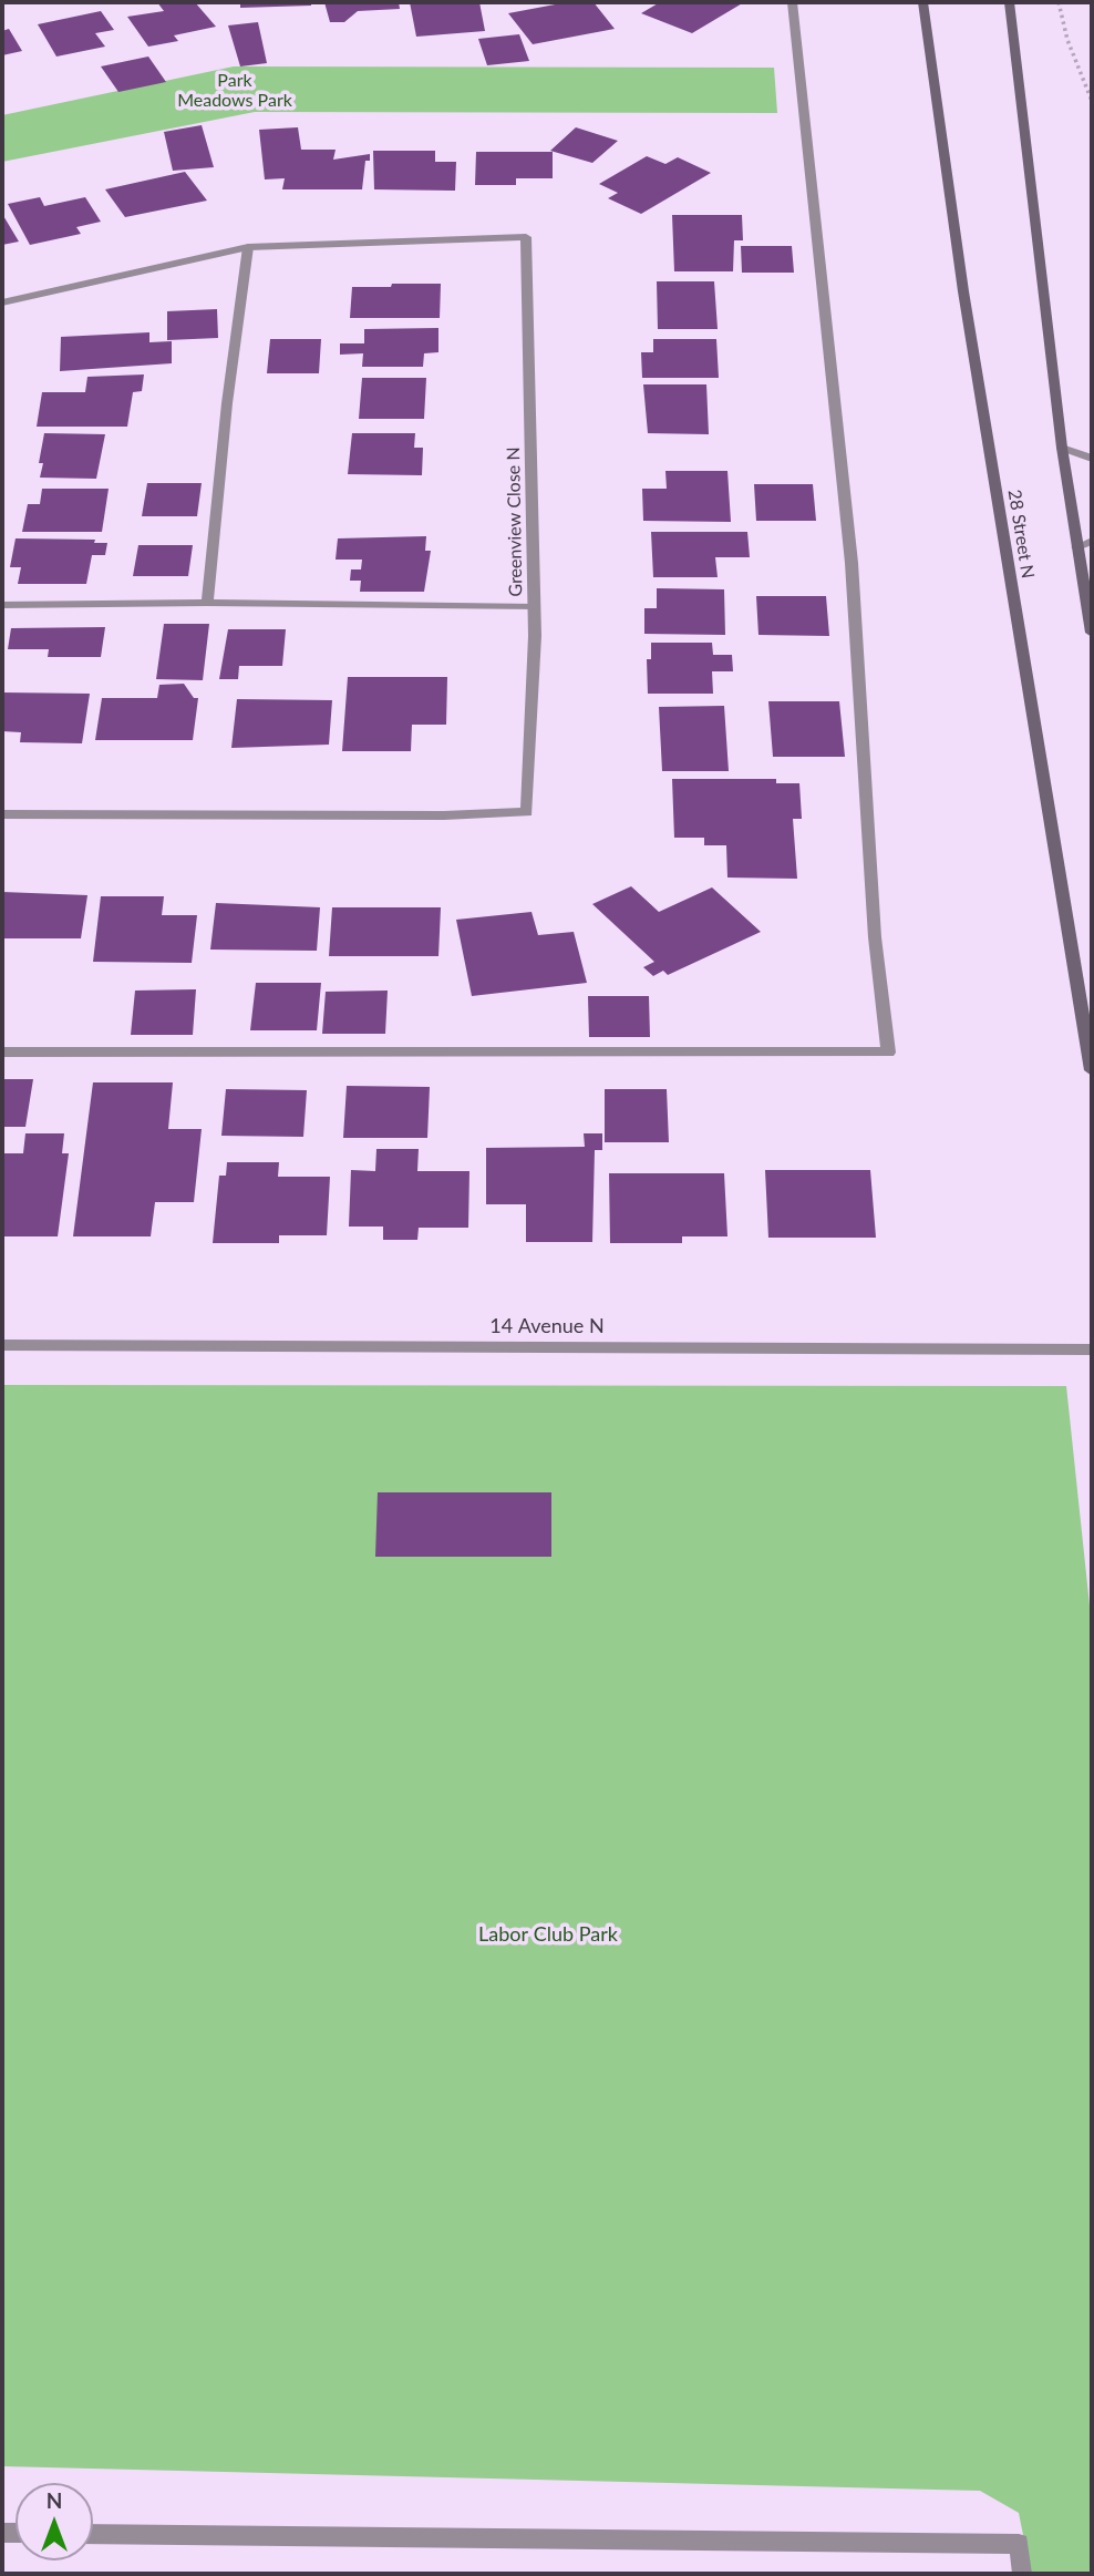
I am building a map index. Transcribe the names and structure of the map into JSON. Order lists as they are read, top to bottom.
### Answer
{
  "streets": {
    "main road": ["28 Street N"],
    "street": ["Greenview Close N", "14 Avenue N"]
  },
  "parks": ["Park Meadows Park", "Labor Club Park"],
  "north": "top"
}
